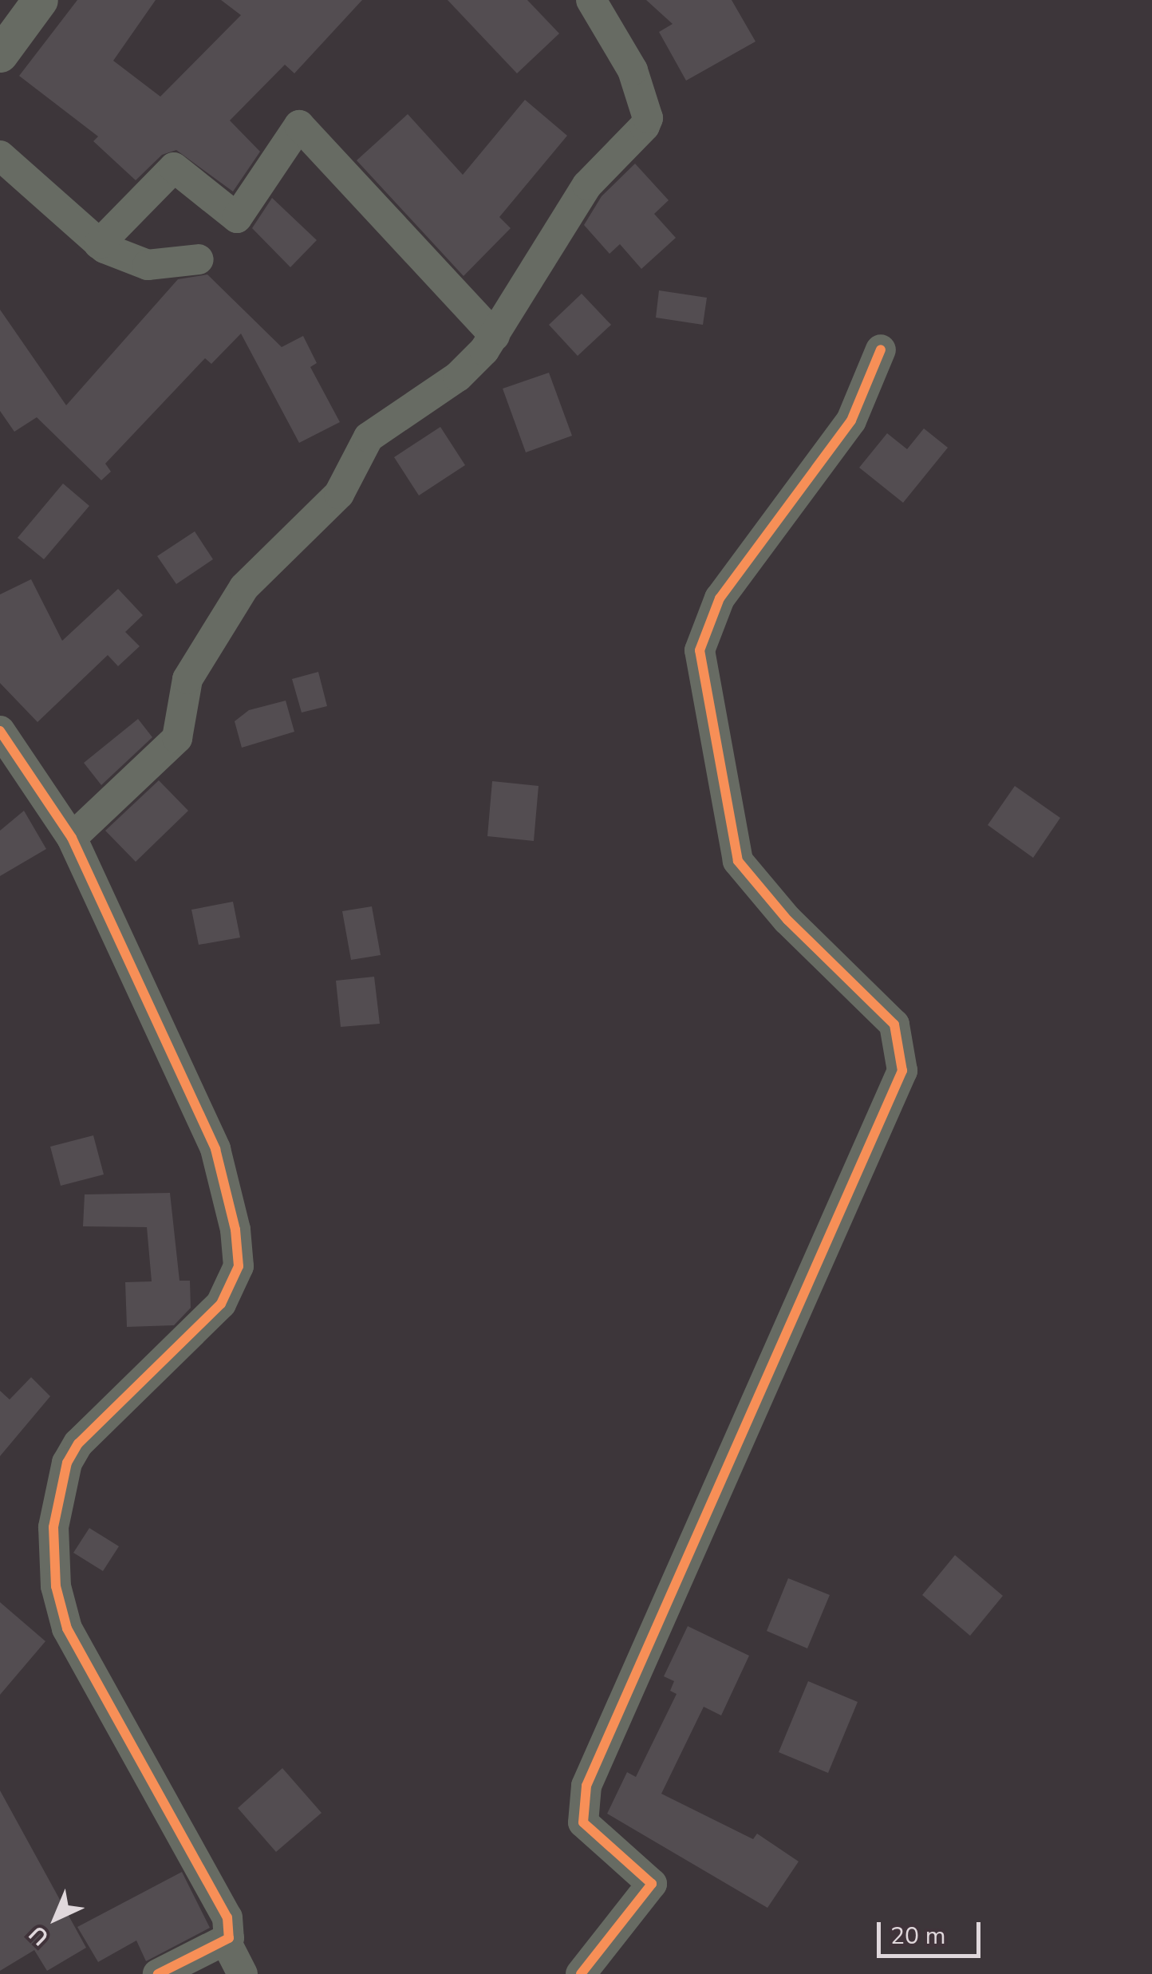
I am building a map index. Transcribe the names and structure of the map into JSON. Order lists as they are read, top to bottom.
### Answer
{
  "scale_bar": "20 m",
  "north": "bottom left"
}
